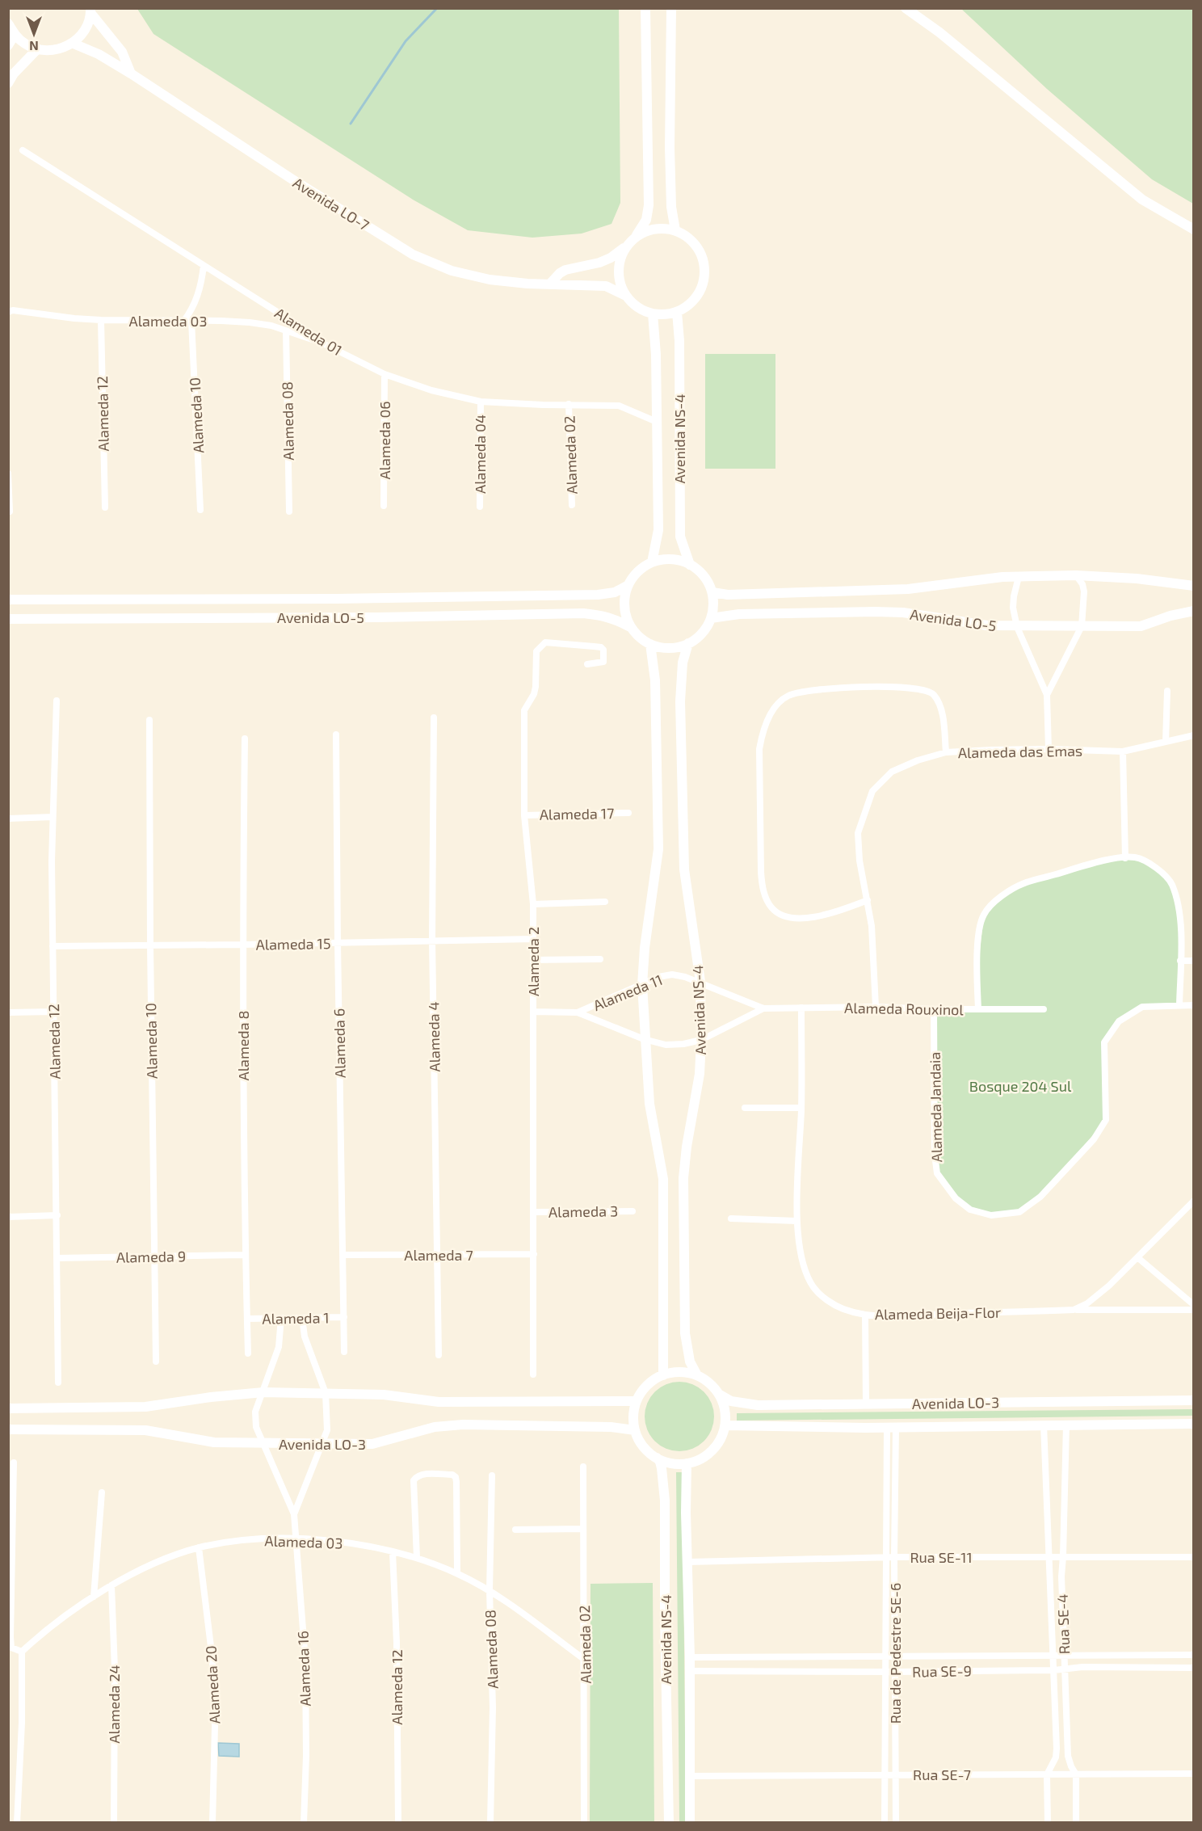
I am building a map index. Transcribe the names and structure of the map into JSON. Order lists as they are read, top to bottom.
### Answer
{
  "streets": {
    "street": [
      "Avenida LO-7",
      "Alameda 03",
      "Alameda 01",
      "Alameda 12",
      "Alameda 10",
      "Alameda 08",
      "Avenida NS-4",
      "Alameda 06",
      "Alameda 04",
      "Alameda 02",
      "Avenida LO-5",
      "Alameda das Emas",
      "Alameda 17",
      "Alameda 15",
      "Alameda 2",
      "Alameda 11",
      "Alameda Rouxinol",
      "Alameda 4",
      "Alameda 6",
      "Alameda 8",
      "Alameda Jandaia",
      "Alameda 3",
      "Alameda 7",
      "Alameda 9",
      "Alameda Beija-Flor",
      "Alameda 1",
      "Avenida LO-3",
      "Rua SE-11",
      "Rua SE-4",
      "Rua de Pedestre SE-6",
      "Alameda 16",
      "Rua SE-9",
      "Alameda 20",
      "Alameda 24",
      "Rua SE-7"
    ]
  },
  "crossings": [
    ["Avenida LO-7", "Avenida NS-4"],
    ["Alameda 03", "Alameda 01"],
    ["Alameda 03", "Alameda 12"],
    ["Alameda 03", "Alameda 10"],
    ["Alameda 03", "Alameda 08"],
    ["Alameda 03", "Alameda 02"],
    ["Alameda 03", "Alameda 16"],
    ["Alameda 03", "Alameda 20"],
    ["Alameda 03", "Alameda 24"],
    ["Alameda 01", "Avenida NS-4"],
    ["Alameda 01", "Alameda 06"],
    ["Alameda 01", "Alameda 04"],
    ["Alameda 01", "Alameda 02"],
    ["Alameda 12", "Alameda 15"],
    ["Alameda 12", "Alameda 9"],
    ["Alameda 10", "Alameda 15"],
    ["Alameda 10", "Alameda 9"],
    ["Avenida NS-4", "Avenida LO-5"],
    ["Avenida NS-4", "Alameda 11"],
    ["Avenida NS-4", "Avenida LO-3"],
    ["Avenida NS-4", "Rua SE-11"],
    ["Avenida NS-4", "Rua SE-9"],
    ["Avenida NS-4", "Rua SE-7"],
    ["Alameda das Emas", "Alameda Rouxinol"],
    ["Alameda 17", "Alameda 2"],
    ["Alameda 15", "Alameda 2"],
    ["Alameda 15", "Alameda 4"],
    ["Alameda 15", "Alameda 6"],
    ["Alameda 15", "Alameda 8"],
    ["Alameda 2", "Alameda 11"],
    ["Alameda 2", "Alameda 3"],
    ["Alameda 2", "Alameda 7"],
    ["Alameda 11", "Alameda Rouxinol"],
    ["Alameda Rouxinol", "Alameda Jandaia"],
    ["Alameda Rouxinol", "Alameda Beija-Flor"],
    ["Alameda 4", "Alameda 7"],
    ["Alameda 6", "Alameda 7"],
    ["Alameda 6", "Alameda 1"],
    ["Alameda 8", "Alameda 9"],
    ["Alameda 8", "Alameda 1"],
    ["Alameda 1", "Alameda 16"],
    ["Avenida LO-3", "Rua SE-4"],
    ["Avenida LO-3", "Rua de Pedestre SE-6"],
    ["Avenida LO-3", "Alameda 16"],
    ["Rua SE-11", "Rua SE-4"],
    ["Rua SE-11", "Rua de Pedestre SE-6"],
    ["Rua SE-4", "Rua SE-9"],
    ["Rua SE-4", "Rua SE-7"],
    ["Rua de Pedestre SE-6", "Rua SE-9"],
    ["Rua de Pedestre SE-6", "Rua SE-7"]
  ],
  "parks": ["Bosque 204 Sul"],
  "north": "bottom"
}
